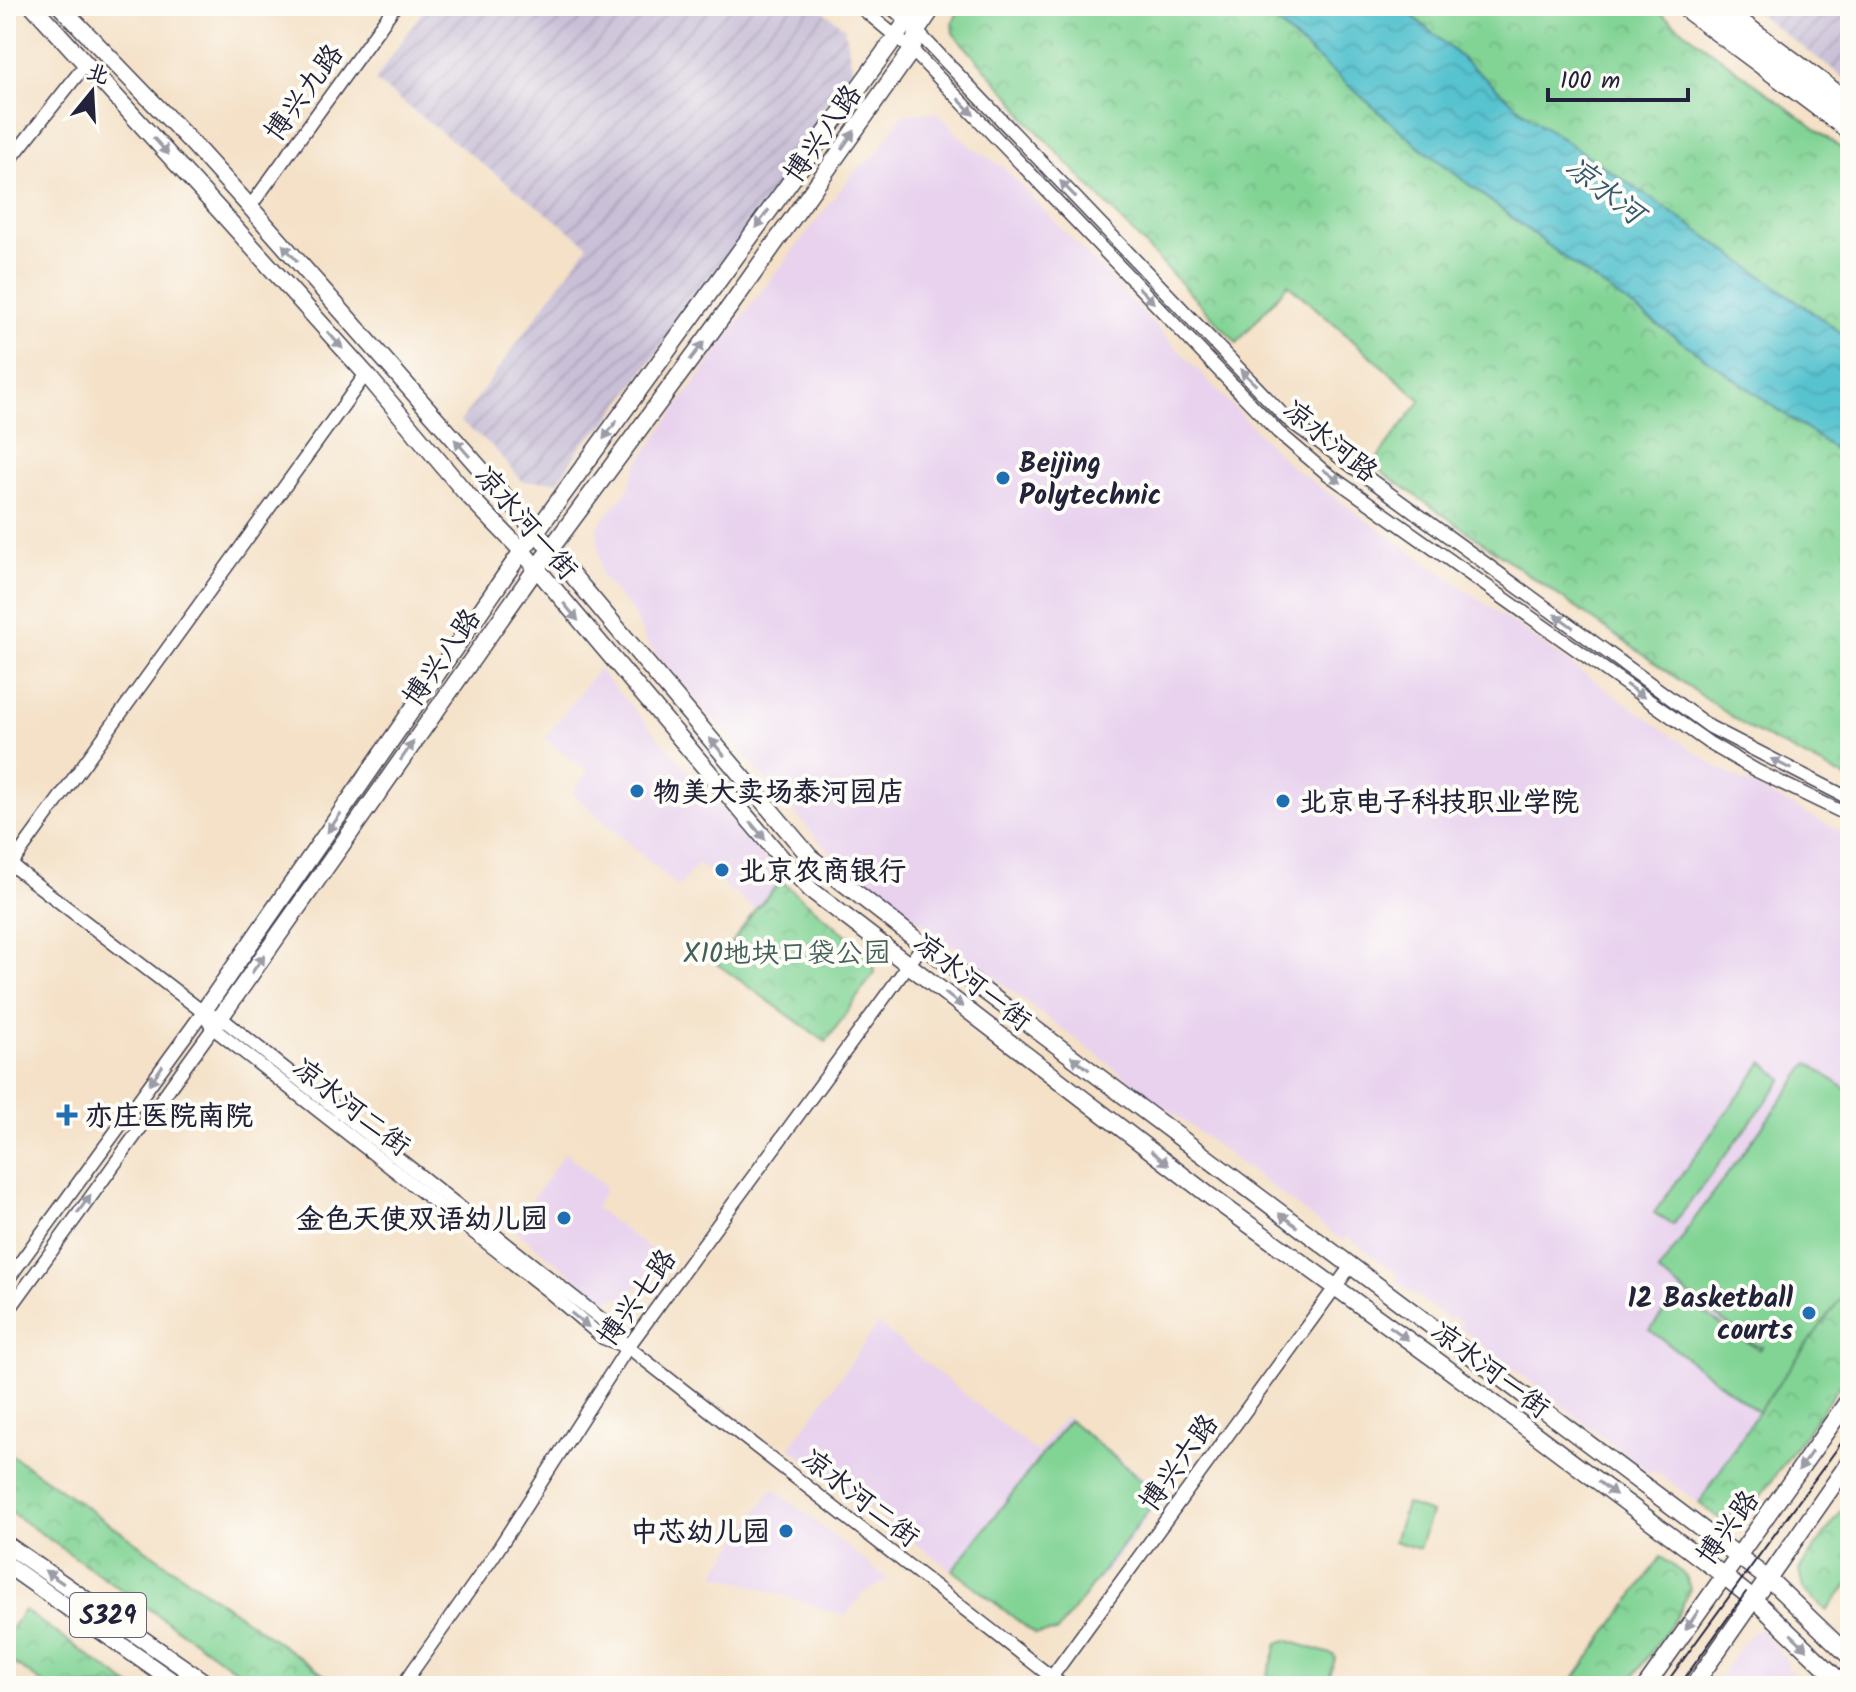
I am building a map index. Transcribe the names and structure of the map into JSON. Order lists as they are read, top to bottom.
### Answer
{
  "streets": {
    "main road": [
      "博兴八路",
      "凉水河一街",
      "博兴路",
      "S329"
    ],
    "street": [
      "博兴九路",
      "凉水河路",
      "凉水河二街",
      "博兴七路",
      "博兴六路"
    ]
  },
  "crossings": [
    ["博兴九路", "凉水河一街"],
    ["博兴八路", "凉水河路"],
    ["博兴八路", "凉水河一街"],
    ["博兴八路", "凉水河二街"],
    ["凉水河一街", "博兴七路"],
    ["凉水河一街", "博兴六路"],
    ["凉水河一街", "博兴路"],
    ["凉水河二街", "博兴七路"],
    ["凉水河二街", "博兴六路"]
  ],
  "water": ["凉水河"],
  "parks": ["X10地块口袋公园"],
  "places": {
    "other": [
      "Beijing Polytechnic",
      "物美大卖场泰河园店",
      "北京电子科技职业学院",
      "北京农商银行",
      "金色天使双语幼儿园",
      "12 Basketball courts",
      "中芯幼儿园"
    ],
    "health": ["亦庄医院南院"]
  },
  "scale_bar": "100 m",
  "north": "top"
}
